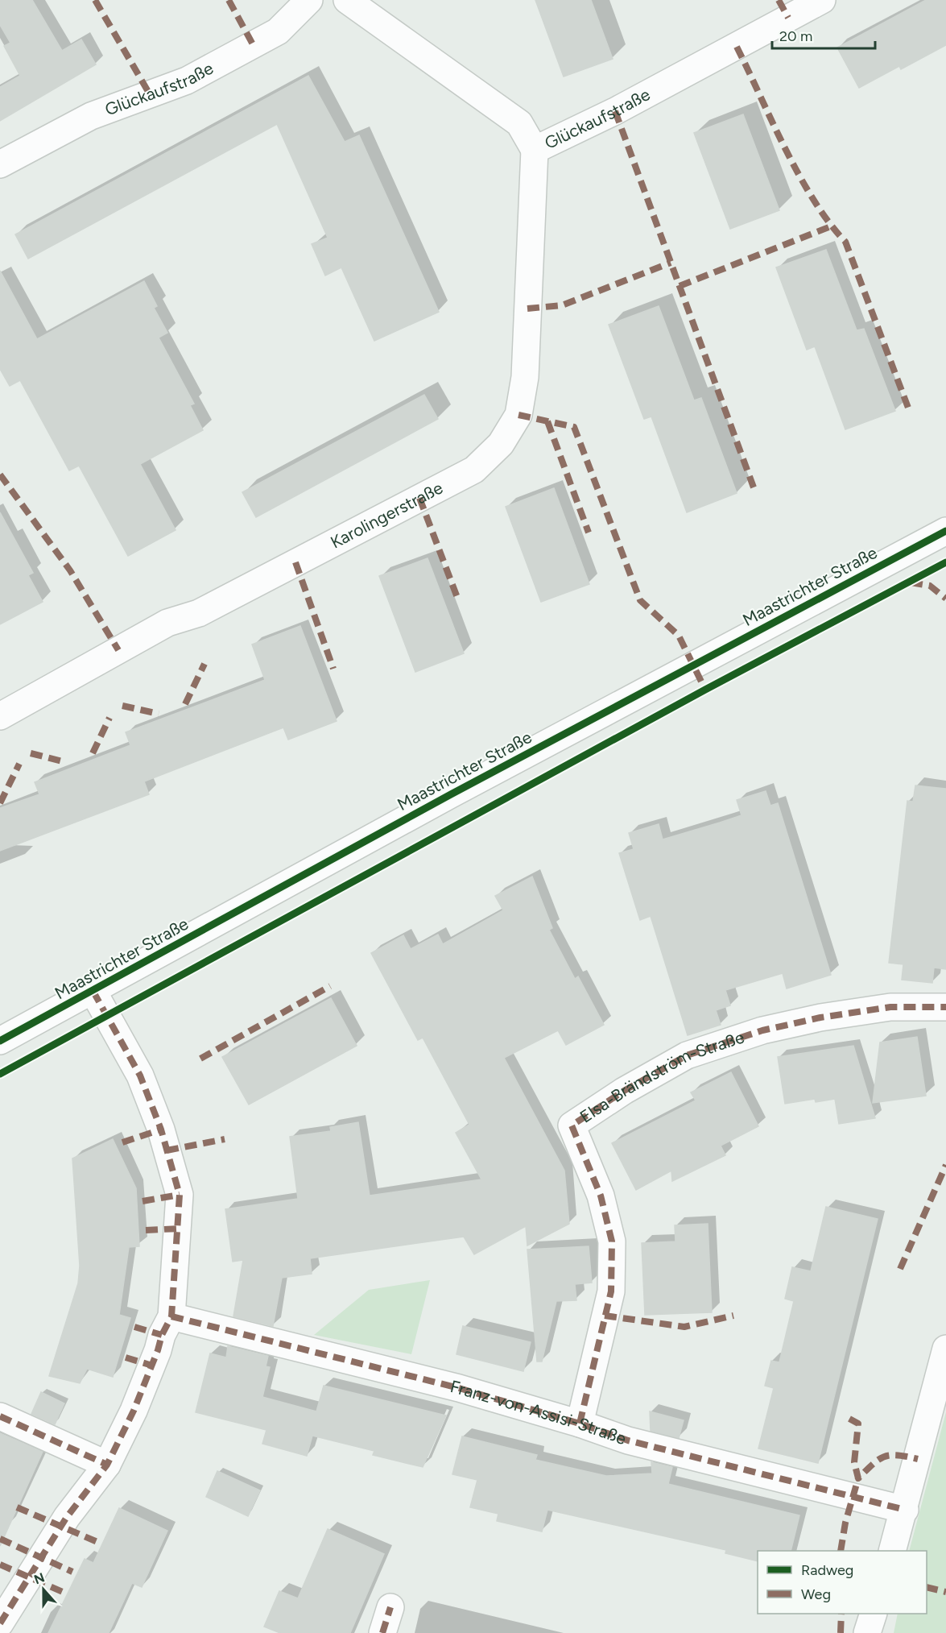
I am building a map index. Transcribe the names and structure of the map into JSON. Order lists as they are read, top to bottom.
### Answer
{
  "streets": {
    "street": [
      "Glückaufstraße",
      "Karolingerstraße",
      "Maastrichter Straße",
      "Elsa-Brändström-Straße",
      "Franz-von-Assisi-Straße"
    ]
  },
  "crossings": [
    ["Glückaufstraße", "Karolingerstraße"],
    ["Elsa-Brändström-Straße", "Franz-von-Assisi-Straße"]
  ],
  "legend": ["Radweg", "Weg"],
  "scale_bar": "20 m",
  "north": "top"
}
